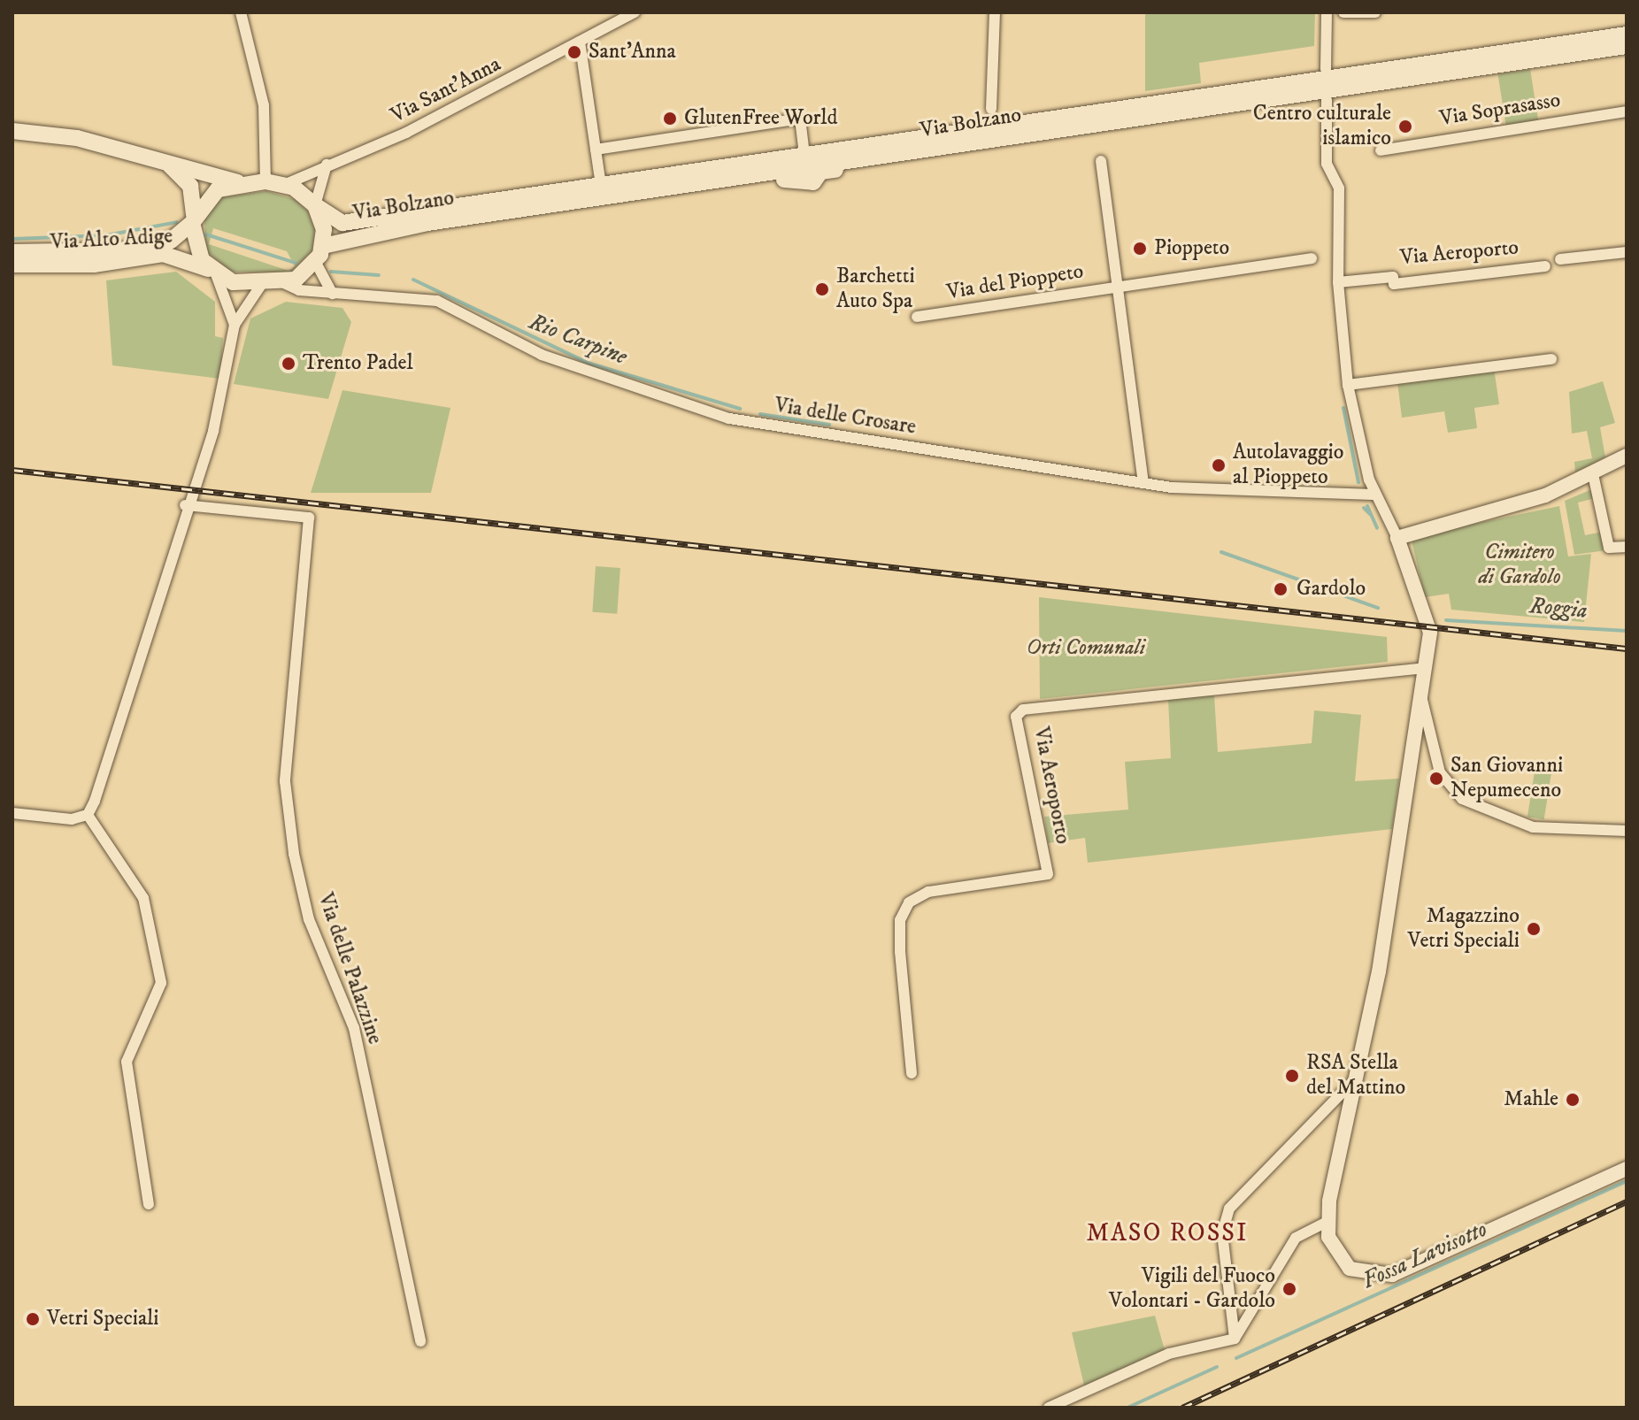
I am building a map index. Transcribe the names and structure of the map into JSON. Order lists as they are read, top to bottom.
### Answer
{
  "streets": {
    "main road": ["Via Bolzano", "Via Alto Adige"],
    "street": [
      "Via Sant'Anna",
      "Via Soprasasso",
      "Via Aeroporto",
      "Via del Pioppeto",
      "Via delle Crosare",
      "Via delle Palazzine"
    ]
  },
  "crossings": [
    ["Via Sant'Anna", "Via Bolzano"],
    ["Via Sant'Anna", "Via Alto Adige"],
    ["Via Sant'Anna", "Via delle Crosare"],
    ["Via Bolzano", "Via Alto Adige"],
    ["Via Bolzano", "Via delle Crosare"],
    ["Via Alto Adige", "Via delle Crosare"]
  ],
  "districts": ["MASO ROSSI"],
  "water": ["Rio Carpine", "Roggia", "Fossa Lavisotto"],
  "parks": ["Cimitero di Gardolo", "Orti Comunali"],
  "places": [
    "Sant'Anna",
    "GlutenFree World",
    "Centro culturale islamico",
    "Pioppeto",
    "Barchetti Auto Spa",
    "Trento Padel",
    "Autolavaggio al Pioppeto",
    "Gardolo",
    "San Giovanni Nepumeceno",
    "Magazzino Vetri Speciali",
    "RSA Stella del Mattino",
    "Mahle",
    "Vigili del Fuoco Volontari - Gardolo",
    "Vetri Speciali"
  ]
}
